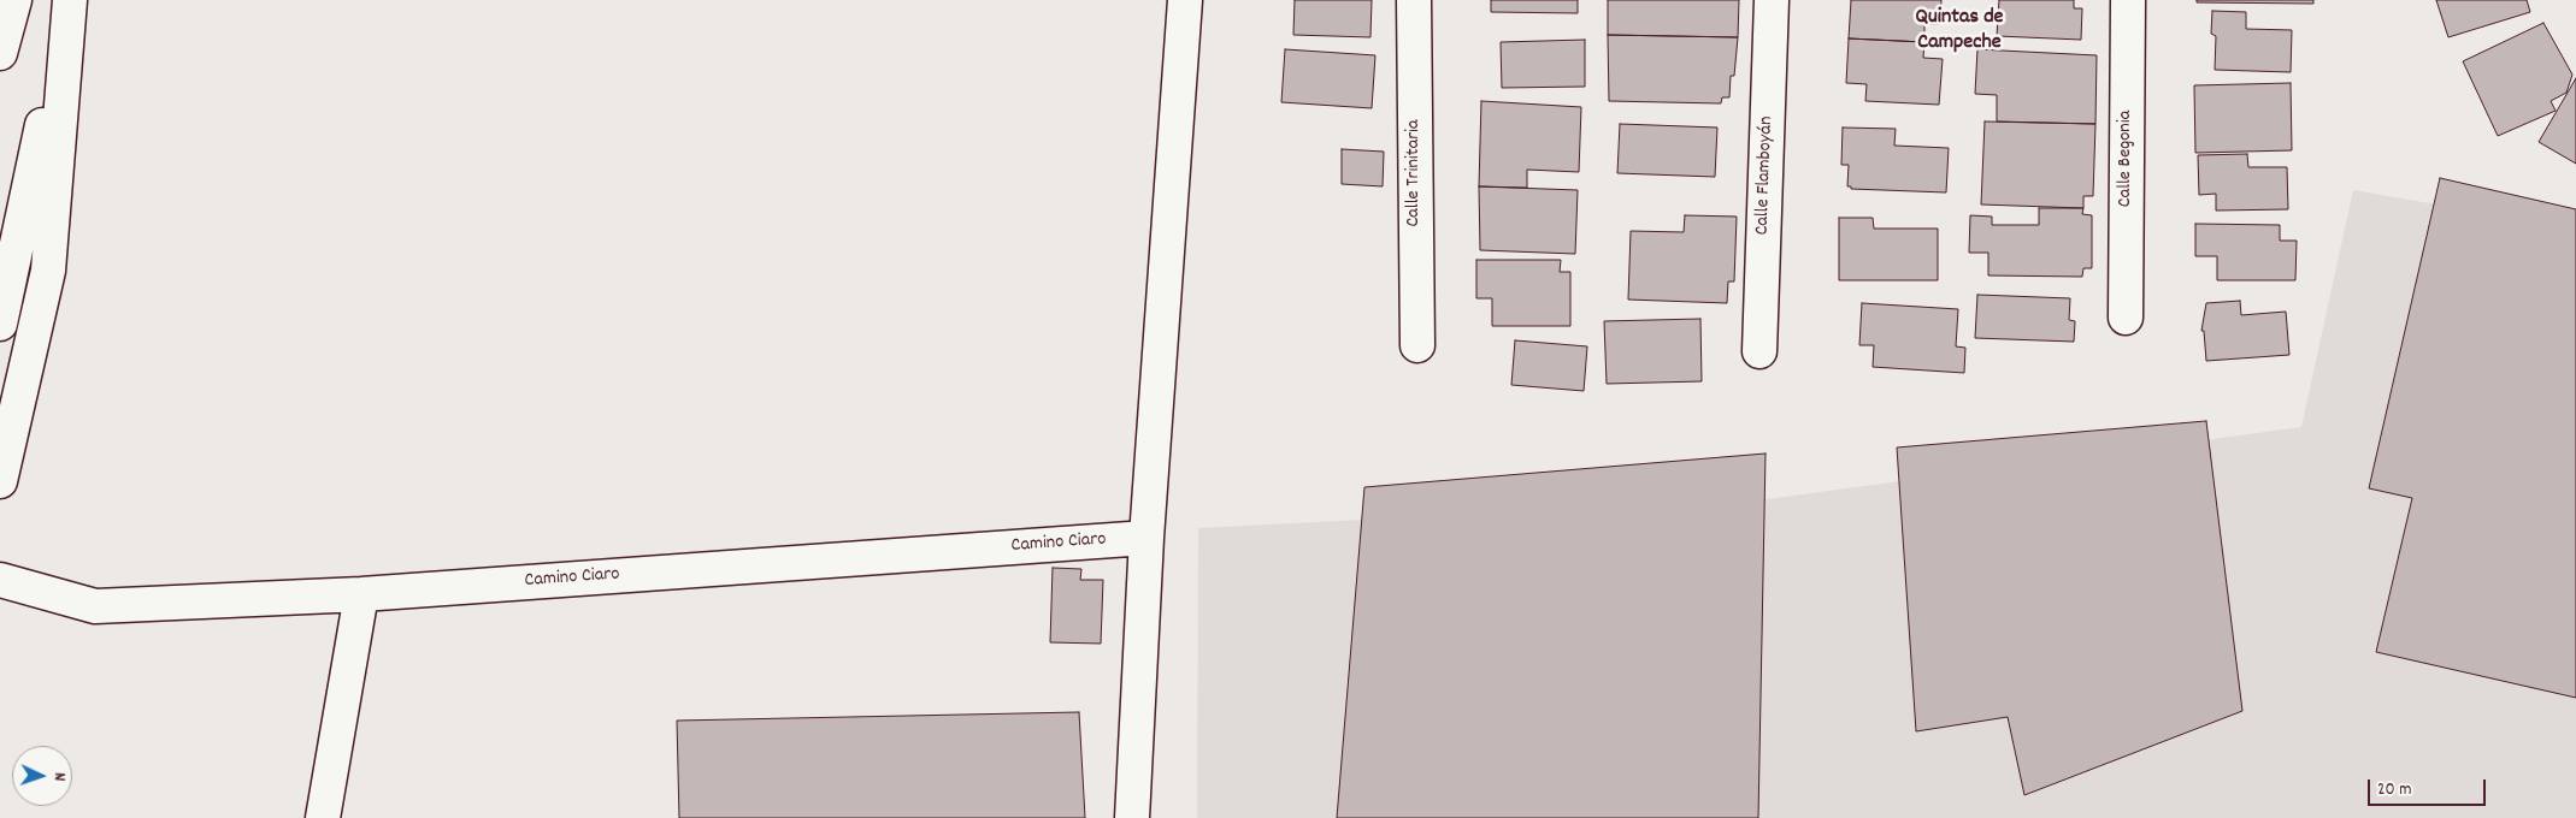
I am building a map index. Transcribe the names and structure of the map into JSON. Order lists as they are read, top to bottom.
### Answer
{
  "streets": {
    "main road": [
      "Calle Begonia",
      "Calle Trinitaria",
      "Calle Flamboyán",
      "Camino Ciaro"
    ]
  },
  "districts": ["Quintas de Campeche"],
  "scale_bar": "20 m",
  "north": "right"
}
